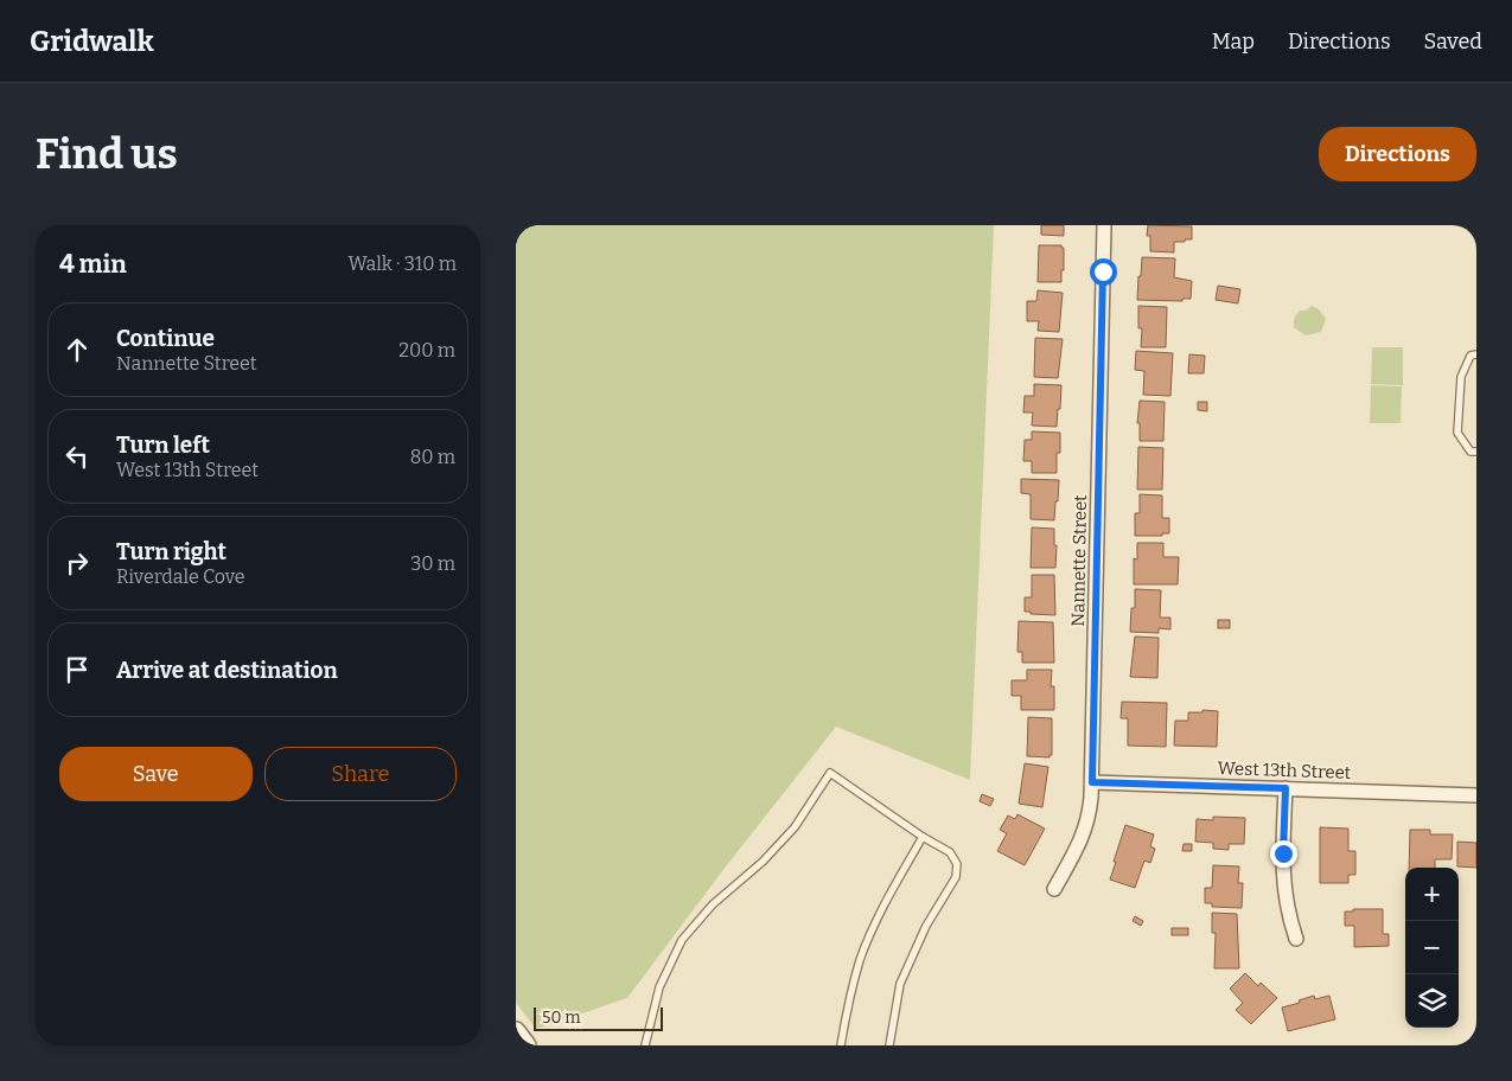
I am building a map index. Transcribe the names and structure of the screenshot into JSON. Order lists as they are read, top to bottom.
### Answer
{
  "streets": {
    "street": ["Nannette Street", "West 13th Street"]
  },
  "crossings": [
    ["Nannette Street", "West 13th Street"]
  ],
  "scale_bar": "50 m",
  "page": {
    "header": "Gridwalk",
    "nav": ["Map", "Directions", "Saved"],
    "buttons": [
      "Directions",
      ["Save", "Share"]
    ],
    "title": "Find us",
    "heading": ["4 min", "Walk · 310 m"],
    "list": [
      ["Continue", "Nannette Street", "200 m"],
      ["Turn left", "West 13th Street", "80 m"],
      ["Turn right", "Riverdale Cove", "30 m"],
      "Arrive at destination"
    ],
    "map_buttons": ["+", "−"],
    "scale": "50 m"
  }
}
